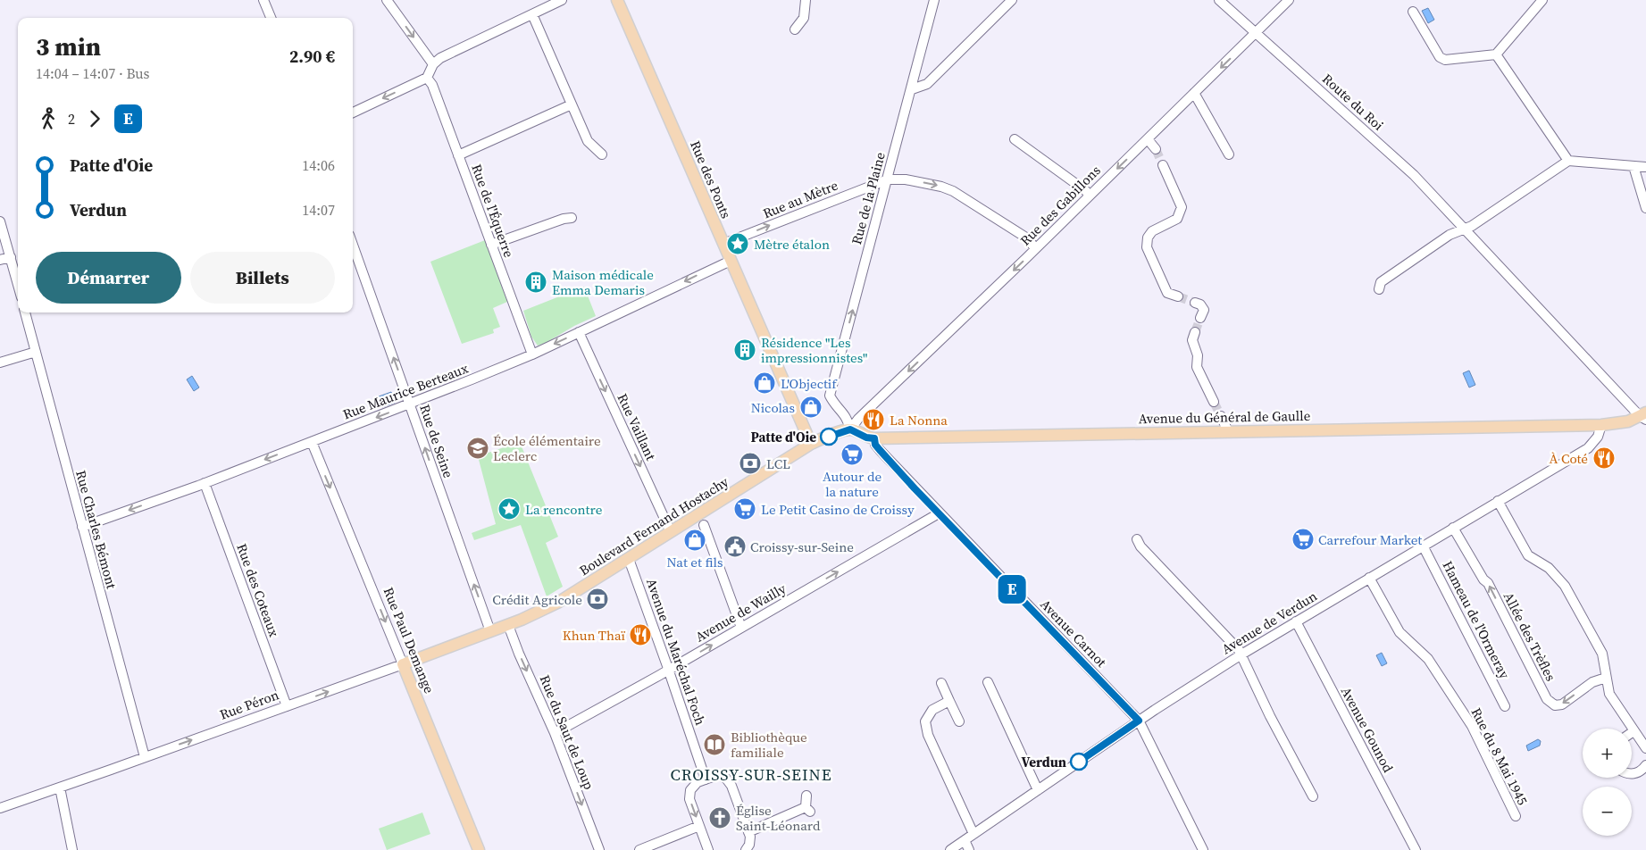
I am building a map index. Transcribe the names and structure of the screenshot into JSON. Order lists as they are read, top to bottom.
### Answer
{
  "streets": {
    "main road": [
      "Rue des Ponts",
      "Avenue du Général de Gaulle",
      "Boulevard Fernand Hostachy",
      "Rue Paul Demange",
      "Rue Péron"
    ],
    "street": [
      "Route du Roi",
      "Rue de la Plaine",
      "Rue au Mètre",
      "Rue des Gabillons",
      "Rue de l'Équerre",
      "Rue Maurice Berteaux",
      "Rue Vaillant",
      "Rue de Seine",
      "Rue Charles Bémont",
      "Rue des Coteaux",
      "Avenue de Wailly",
      "Hameau de l'Ormeray",
      "Avenue de Verdun",
      "Avenue Carnot",
      "Allée des Trèfles",
      "Avenue du Maréchal Foch",
      "Avenue Gounod",
      "Rue du Saut de Loup",
      "Rue du 8 Mai 1945"
    ]
  },
  "crossings": [
    ["Route du Roi", "Rue des Gabillons"],
    ["Route du Roi", "Avenue du Général de Gaulle"],
    ["Rue des Ponts", "Rue au Mètre"],
    ["Rue des Ponts", "Rue Maurice Berteaux"],
    ["Rue des Ponts", "Boulevard Fernand Hostachy"],
    ["Rue de la Plaine", "Rue au Mètre"],
    ["Rue de la Plaine", "Rue des Gabillons"],
    ["Rue de la Plaine", "Avenue du Général de Gaulle"],
    ["Rue de la Plaine", "Boulevard Fernand Hostachy"],
    ["Rue des Gabillons", "Avenue du Général de Gaulle"],
    ["Rue des Gabillons", "Boulevard Fernand Hostachy"],
    ["Rue de l'Équerre", "Rue Maurice Berteaux"],
    ["Rue Maurice Berteaux", "Rue Vaillant"],
    ["Rue Maurice Berteaux", "Rue de Seine"],
    ["Rue Maurice Berteaux", "Rue Charles Bémont"],
    ["Rue Maurice Berteaux", "Rue des Coteaux"],
    ["Rue Maurice Berteaux", "Rue Paul Demange"],
    ["Avenue du Général de Gaulle", "Boulevard Fernand Hostachy"],
    ["Avenue du Général de Gaulle", "Avenue de Verdun"],
    ["Avenue du Général de Gaulle", "Avenue Carnot"],
    ["Rue Vaillant", "Boulevard Fernand Hostachy"],
    ["Rue de Seine", "Rue Péron"],
    ["Boulevard Fernand Hostachy", "Avenue du Maréchal Foch"],
    ["Boulevard Fernand Hostachy", "Rue Péron"],
    ["Boulevard Fernand Hostachy", "Rue du Saut de Loup"],
    ["Rue Charles Bémont", "Rue Péron"],
    ["Rue des Coteaux", "Rue Péron"],
    ["Avenue de Wailly", "Avenue Carnot"],
    ["Avenue de Wailly", "Avenue du Maréchal Foch"],
    ["Avenue de Wailly", "Rue du Saut de Loup"],
    ["Hameau de l'Ormeray", "Avenue de Verdun"],
    ["Avenue de Verdun", "Avenue Carnot"],
    ["Avenue de Verdun", "Allée des Trèfles"],
    ["Avenue de Verdun", "Avenue Gounod"],
    ["Avenue de Verdun", "Rue du 8 Mai 1945"],
    ["Rue Paul Demange", "Rue Péron"],
    ["Rue Péron", "Rue du Saut de Loup"]
  ],
  "one_way": [
    "Rue de la Plaine",
    "Rue au Mètre",
    "Rue des Gabillons",
    "Rue Maurice Berteaux",
    "Rue Vaillant",
    "Rue de Seine",
    "Avenue de Wailly",
    "Rue Paul Demange",
    "Rue Péron",
    "Rue du Saut de Loup"
  ],
  "districts": ["CROISSY-SUR-SEINE"],
  "places": {
    "place": ["Mètre étalon", "La rencontre"],
    "building": ["Maison médicale Emma Demaris", "Résidence \"Les impressionnistes\""],
    "shop": ["L'Objectif", "Nicolas", "Nat et fils"],
    "restaurant": ["La Nonna", "À Coté", "Khun Thaï"],
    "other": ["Patte d'Oie", "Verdun"],
    "school or university": ["École élémentaire Leclerc"],
    "supermarket": ["Autour de la nature", "Le Petit Casino de Croissy", "Carrefour Market"],
    "bank": ["LCL", "Crédit Agricole"],
    "public building": ["Croissy-sur-Seine"],
    "library": ["Bibliothèque familiale"],
    "church": ["Église Saint-Léonard"]
  },
  "lines": ["bus line E"],
  "page": {
    "on_map": "E",
    "heading": ["3 min", "14:04 – 14:07 · Bus", "2.90 €"],
    "legs": ["2", "E"],
    "list": [
      {
        "name": "Patte d'Oie",
        "value": "14:06"
      },
      {
        "name": "Verdun",
        "value": "14:07"
      }
    ],
    "buttons": ["Démarrer", "Billets"],
    "map_buttons": ["+", "−"]
  }
}
